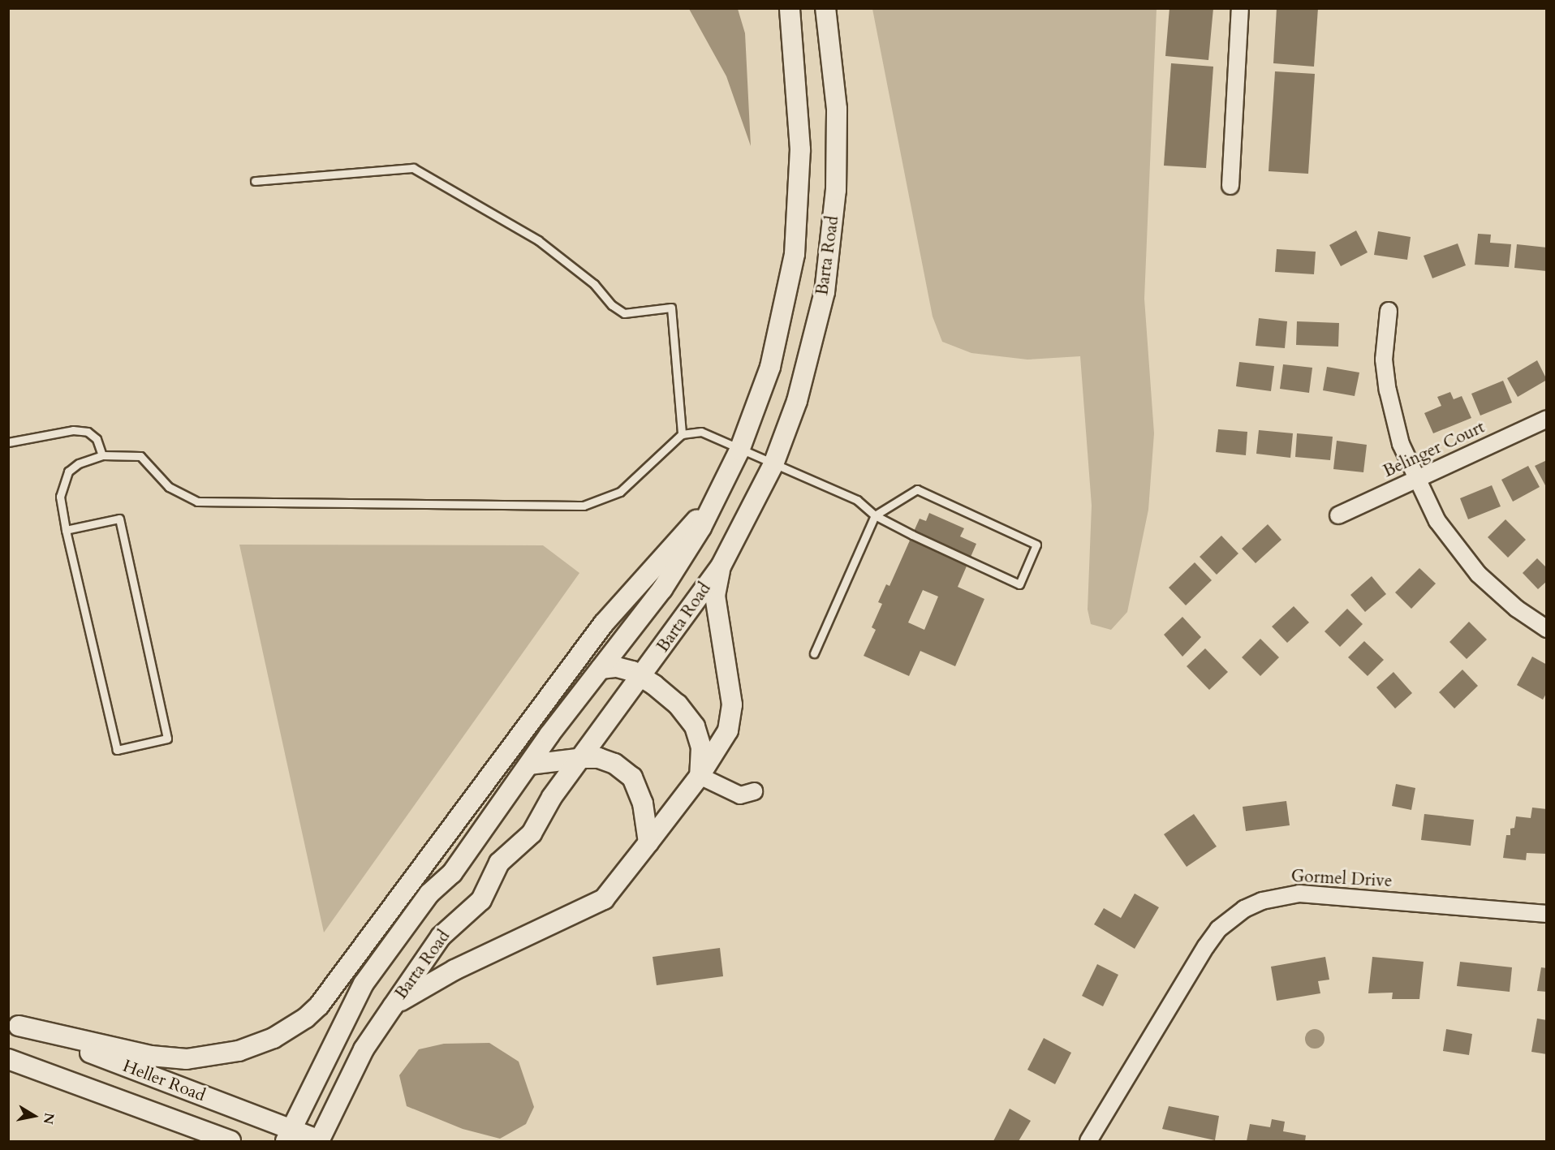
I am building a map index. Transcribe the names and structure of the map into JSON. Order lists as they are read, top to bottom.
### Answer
{
  "streets": {
    "street": [
      "Barta Road",
      "Belinger Court",
      "Gormel Drive",
      "Heller Road"
    ]
  },
  "crossings": [
    ["Barta Road", "Heller Road"]
  ],
  "north": "right"
}
